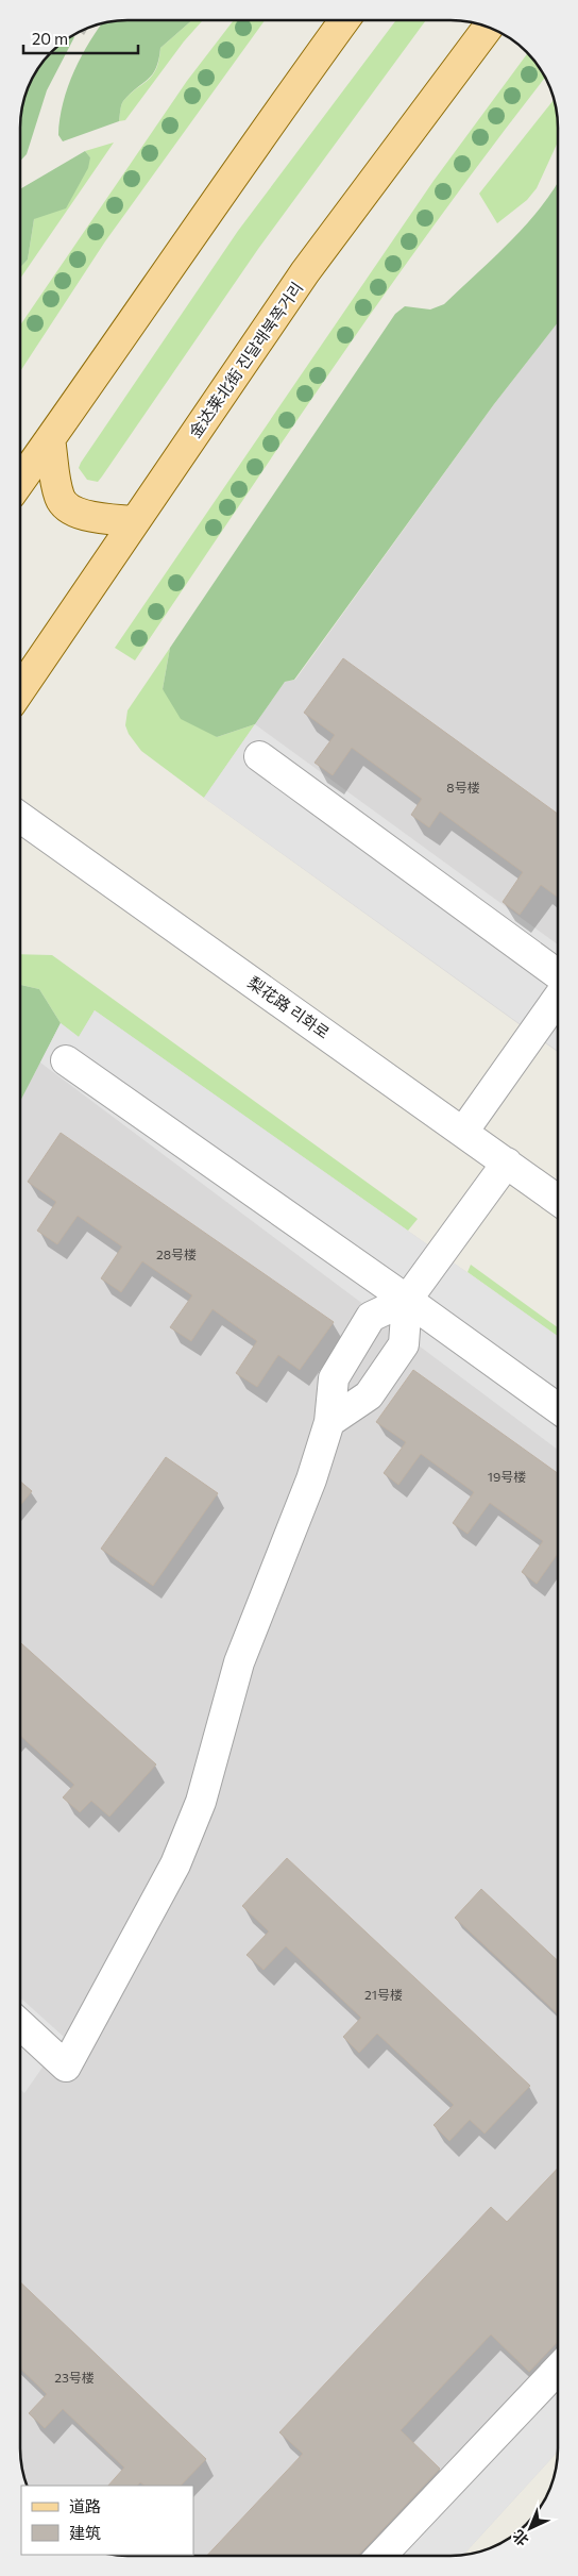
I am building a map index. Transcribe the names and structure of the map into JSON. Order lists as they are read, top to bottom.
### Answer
{
  "streets": {
    "main road": ["金达莱北街 진달래북쪽거리"],
    "street": ["梨花路 리화로"]
  },
  "house_numbers": [
    "8号楼",
    "28号楼",
    "19号楼",
    "21号楼",
    "23号楼"
  ],
  "legend": ["道路", "建筑"],
  "scale_bar": "20 m",
  "north": "bottom left"
}
